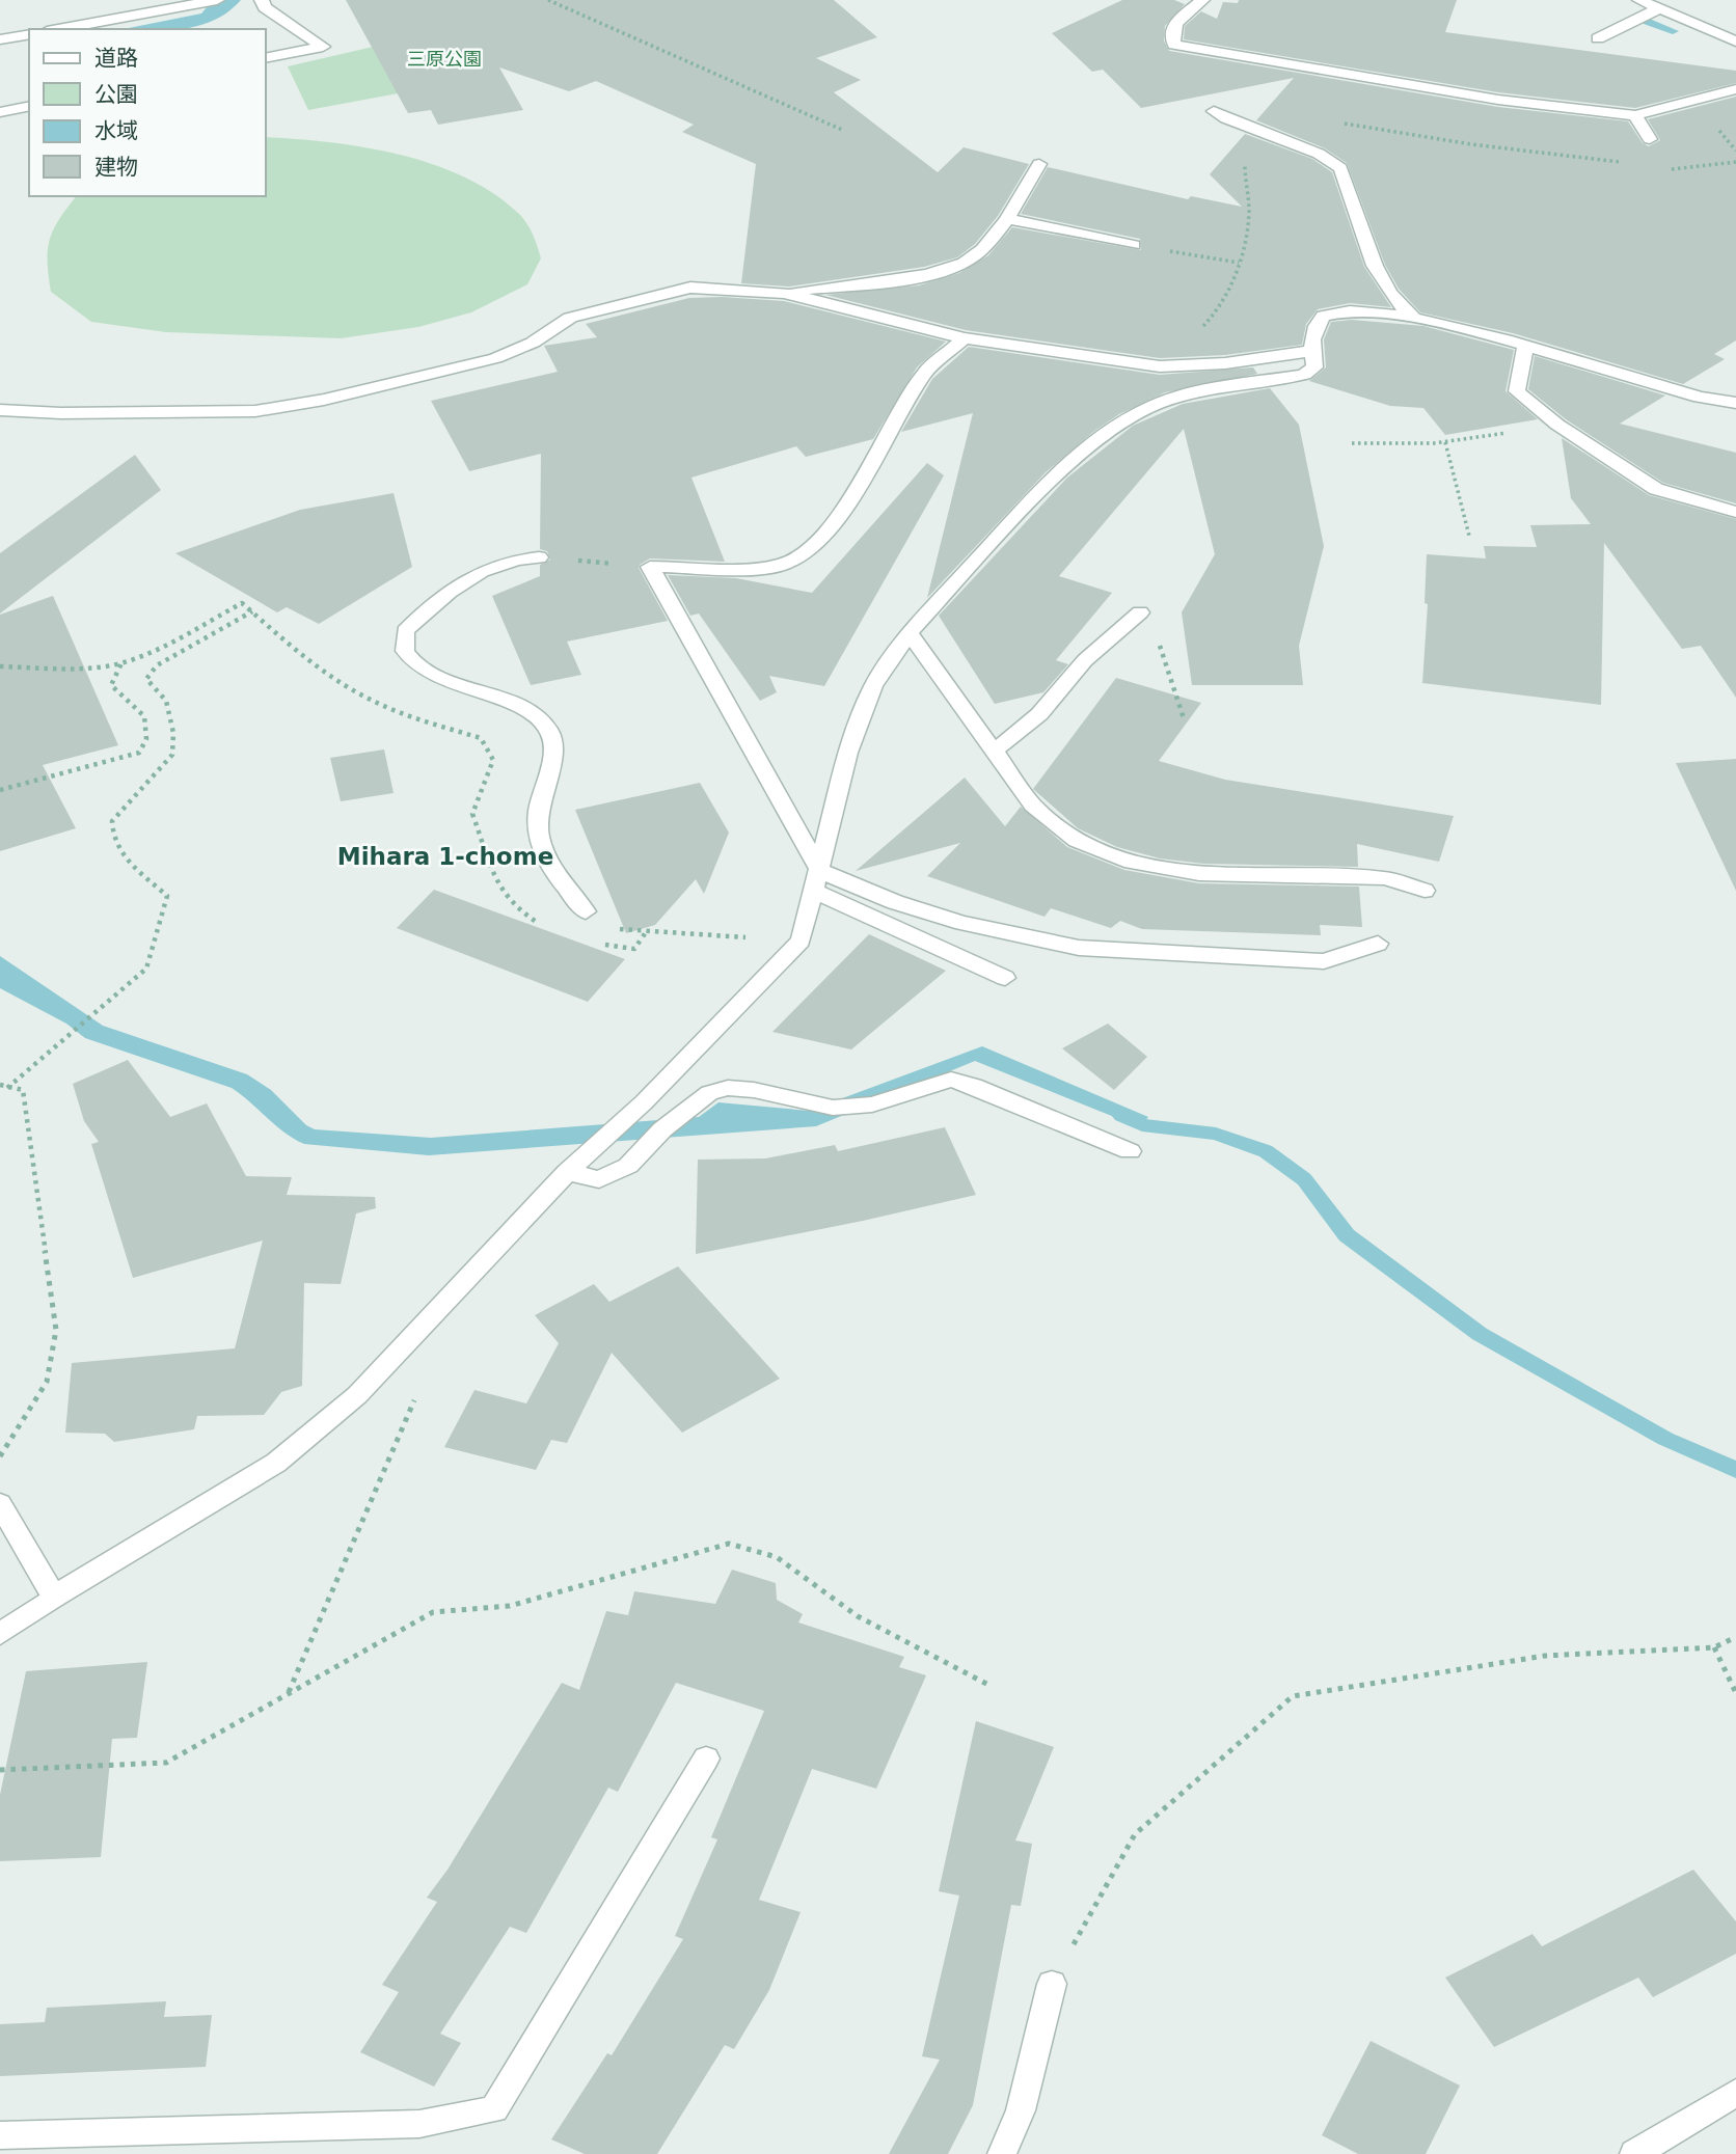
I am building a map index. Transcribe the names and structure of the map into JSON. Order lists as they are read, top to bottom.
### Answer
{
  "districts": ["Mihara 1-chome"],
  "parks": ["三原公園"],
  "legend": [
    "道路",
    "公園",
    "水域",
    "建物"
  ]
}
